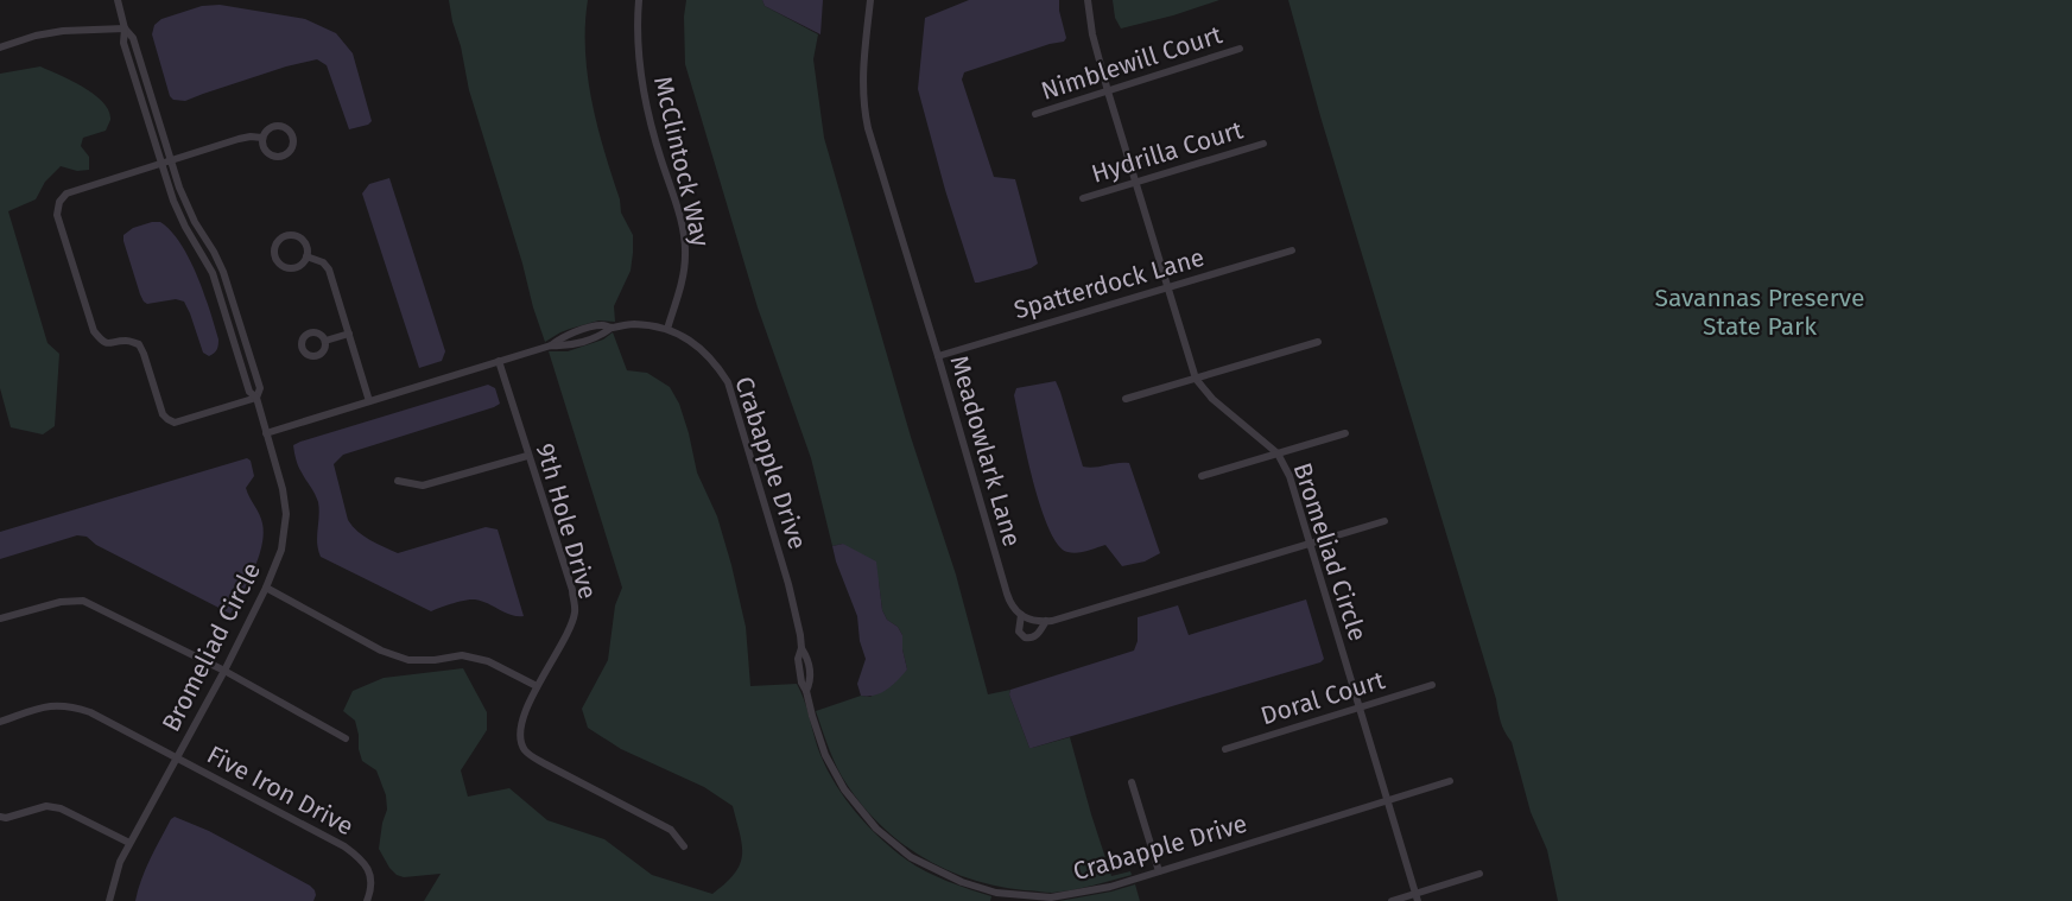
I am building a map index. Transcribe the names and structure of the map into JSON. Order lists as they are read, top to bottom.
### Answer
{
  "streets": {
    "street": [
      "Nimblewill Court",
      "Hydrilla Court",
      "McClintock Way",
      "Spatterdock Lane",
      "Meadowlark Lane",
      "Crabapple Drive",
      "9th Hole Drive",
      "Bromeliad Circle",
      "Doral Court",
      "Five Iron Drive"
    ]
  },
  "crossings": [
    ["Nimblewill Court", "Bromeliad Circle"],
    ["Hydrilla Court", "Bromeliad Circle"],
    ["McClintock Way", "Crabapple Drive"],
    ["Spatterdock Lane", "Meadowlark Lane"],
    ["Spatterdock Lane", "Bromeliad Circle"],
    ["Crabapple Drive", "9th Hole Drive"],
    ["Crabapple Drive", "Bromeliad Circle"],
    ["Bromeliad Circle", "Doral Court"],
    ["Bromeliad Circle", "Five Iron Drive"]
  ],
  "parks": ["Savannas Preserve State Park"]
}
